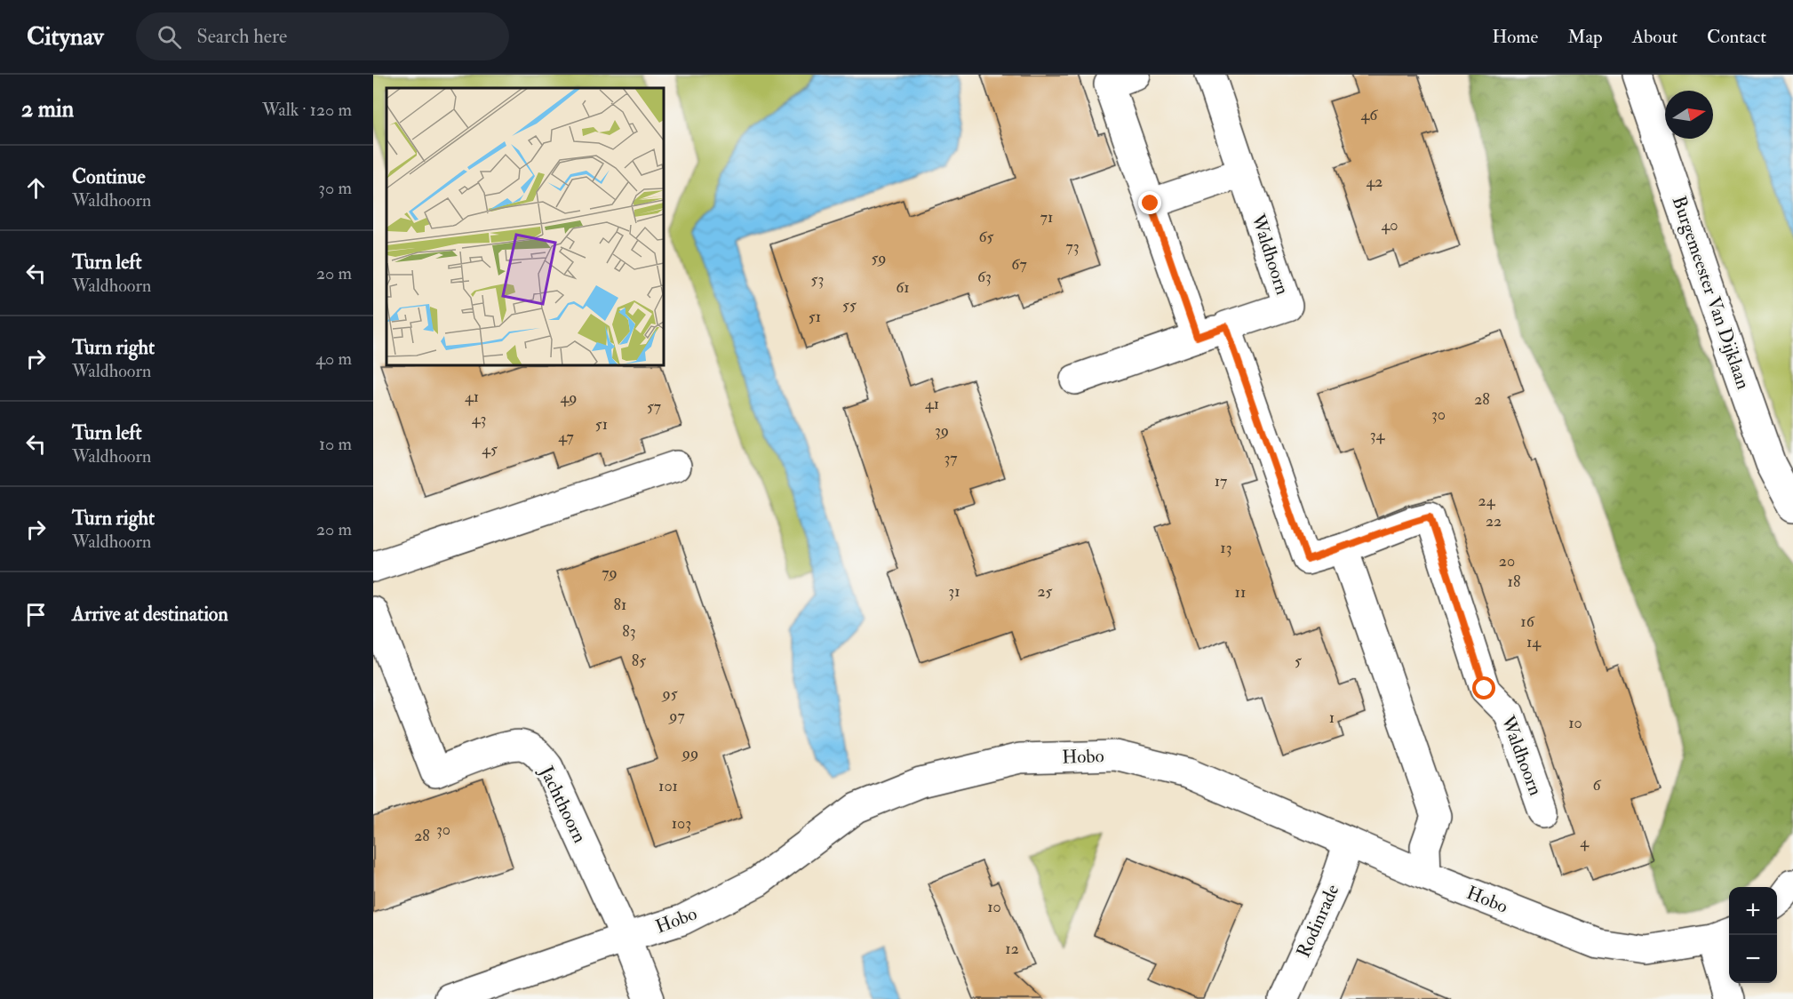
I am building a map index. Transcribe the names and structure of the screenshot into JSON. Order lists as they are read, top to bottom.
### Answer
{
  "streets": {
    "street": [
      "Waldhoorn",
      "Burgemeester Van Dijklaan",
      "Hobo",
      "Jachthoorn",
      "Rodinrade"
    ]
  },
  "crossings": [
    ["Hobo", "Jachthoorn"],
    ["Hobo", "Rodinrade"]
  ],
  "house_numbers": [
    "46",
    "42",
    "71",
    "40",
    "65",
    "73",
    "59",
    "67",
    "63",
    "53",
    "61",
    "55",
    "51",
    "41",
    "49",
    "28",
    "41",
    "57",
    "30",
    "43",
    "51",
    "39",
    "34",
    "47",
    "45",
    "37",
    "17",
    "24",
    "22",
    "13",
    "20",
    "79",
    "18",
    "31",
    "25",
    "11",
    "81",
    "16",
    "83",
    "14",
    "85",
    "5",
    "95",
    "97",
    "1",
    "10",
    "99",
    "6",
    "101",
    "103",
    "30",
    "28",
    "4",
    "10",
    "12"
  ],
  "north": "right",
  "page": {
    "header": "Citynav",
    "search": "Search here",
    "nav": [
      "Home",
      "Map",
      "About",
      "Contact"
    ],
    "heading": ["2 min", "Walk · 120 m"],
    "list": [
      ["Continue", "Waldhoorn", "30 m"],
      ["Turn left", "Waldhoorn", "20 m"],
      ["Turn right", "Waldhoorn", "40 m"],
      ["Turn left", "Waldhoorn", "10 m"],
      ["Turn right", "Waldhoorn", "20 m"],
      "Arrive at destination"
    ],
    "map_buttons": ["+", "−"]
  }
}
